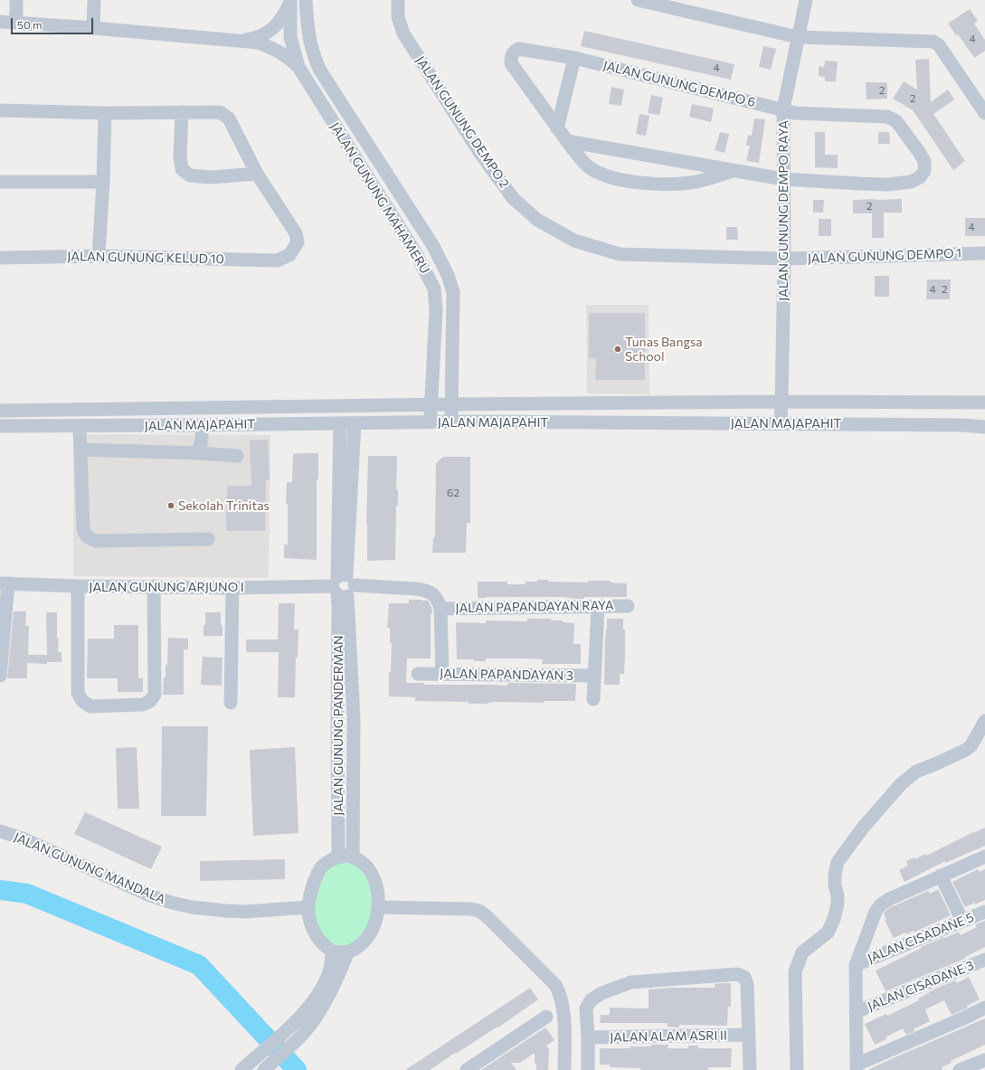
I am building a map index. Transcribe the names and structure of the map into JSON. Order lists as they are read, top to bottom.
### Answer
{
  "streets": {
    "street": [
      "JALAN GUNUNG DEMPO 6",
      "JALAN GUNUNG DEMPO 2",
      "JALAN GUNUNG MAHAMERU",
      "JALAN GUNUNG DEMPO RAYA",
      "JALAN GUNUNG DEMPO 1",
      "JALAN GUNUNG KELUD 10",
      "JALAN MAJAPAHIT",
      "JALAN GUNUNG ARJUNO I",
      "JALAN PAPANDAYAN RAYA",
      "JALAN PAPANDAYAN 3",
      "JALAN GUNUNG PANDERMAN",
      "JALAN GUNUNG MANDALA",
      "JALAN CISADANE 5",
      "JALAN CISADANE 3",
      "JALAN ALAM ASRI II"
    ]
  },
  "crossings": [
    ["JALAN GUNUNG DEMPO 6", "JALAN GUNUNG DEMPO RAYA"],
    ["JALAN GUNUNG DEMPO 2", "JALAN GUNUNG DEMPO RAYA"],
    ["JALAN GUNUNG DEMPO 2", "JALAN GUNUNG DEMPO 1"],
    ["JALAN GUNUNG MAHAMERU", "JALAN MAJAPAHIT"],
    ["JALAN GUNUNG DEMPO RAYA", "JALAN GUNUNG DEMPO 1"],
    ["JALAN GUNUNG DEMPO RAYA", "JALAN MAJAPAHIT"],
    ["JALAN MAJAPAHIT", "JALAN GUNUNG PANDERMAN"],
    ["JALAN GUNUNG ARJUNO I", "JALAN PAPANDAYAN RAYA"],
    ["JALAN GUNUNG ARJUNO I", "JALAN GUNUNG PANDERMAN"],
    ["JALAN GUNUNG PANDERMAN", "JALAN GUNUNG MANDALA"]
  ],
  "places": ["Tunas Bangsa School", "Sekolah Trinitas"],
  "house_numbers": [
    "4",
    "4",
    "2",
    "2",
    "2",
    "4",
    "4",
    "2",
    "62"
  ],
  "scale_bar": "50 m"
}
